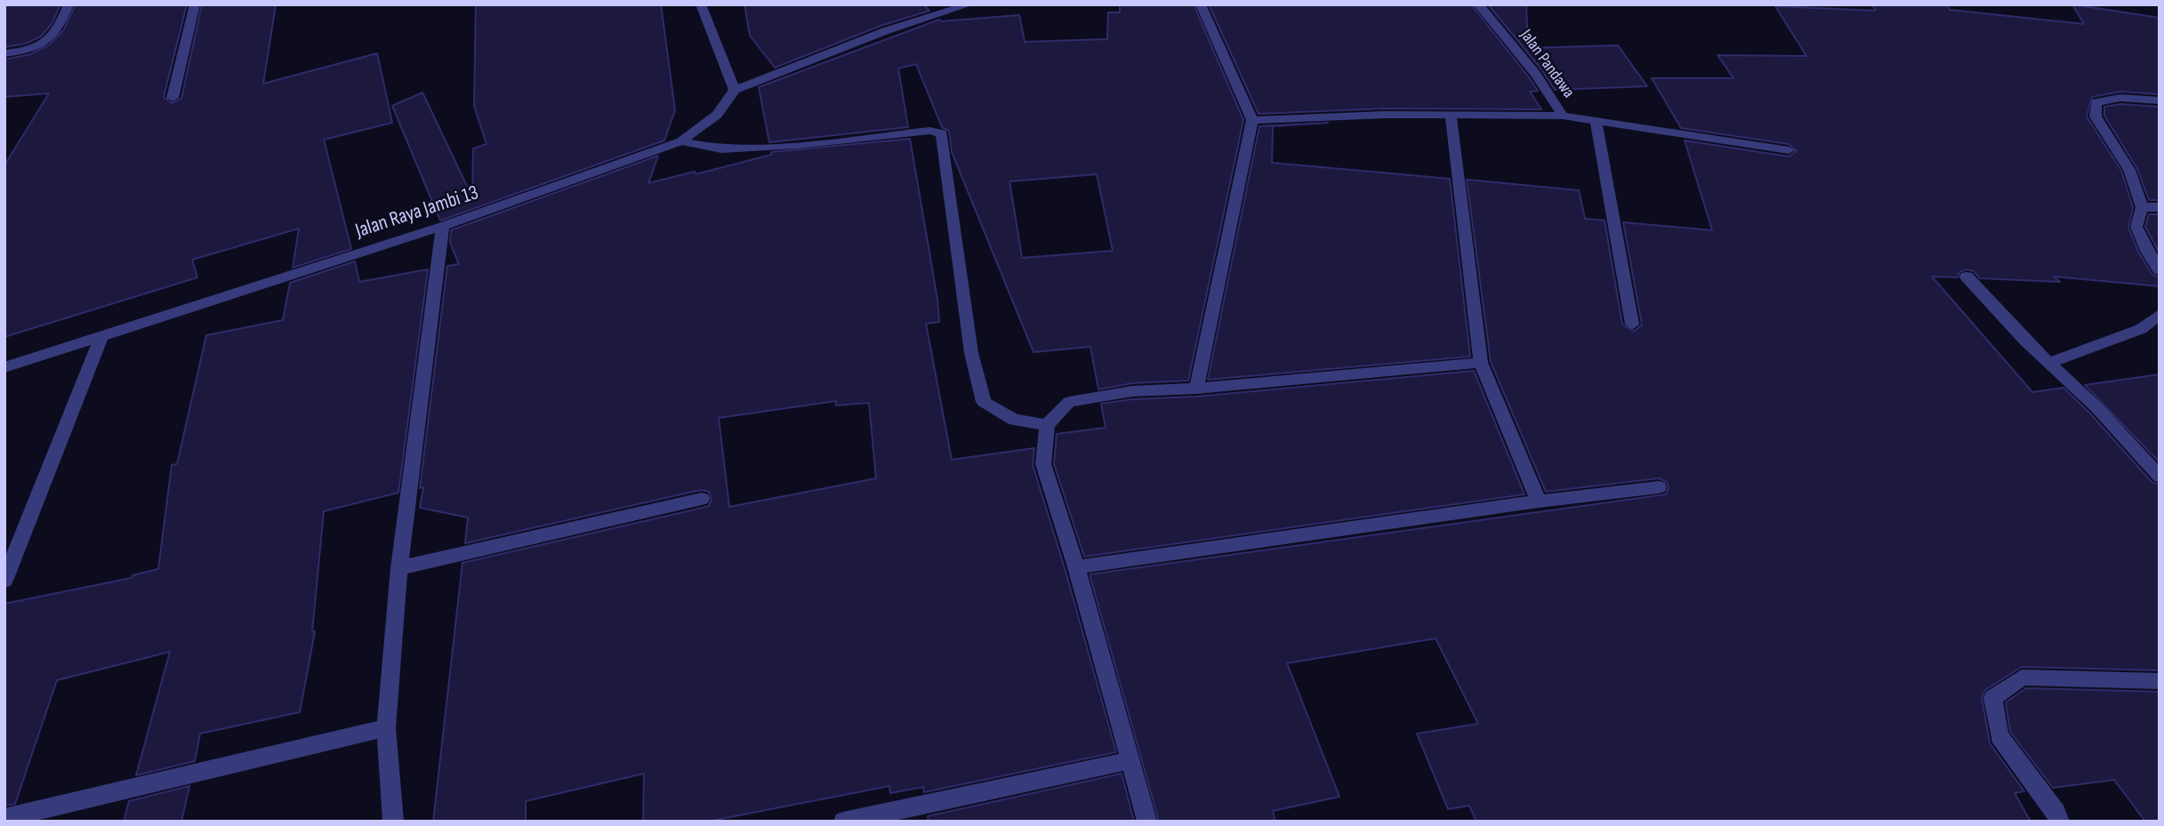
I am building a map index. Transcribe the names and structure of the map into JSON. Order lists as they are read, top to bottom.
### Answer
{
  "streets": {
    "street": ["Jalan Pandawa", "Jalan Raya Jambi 13"]
  }
}
